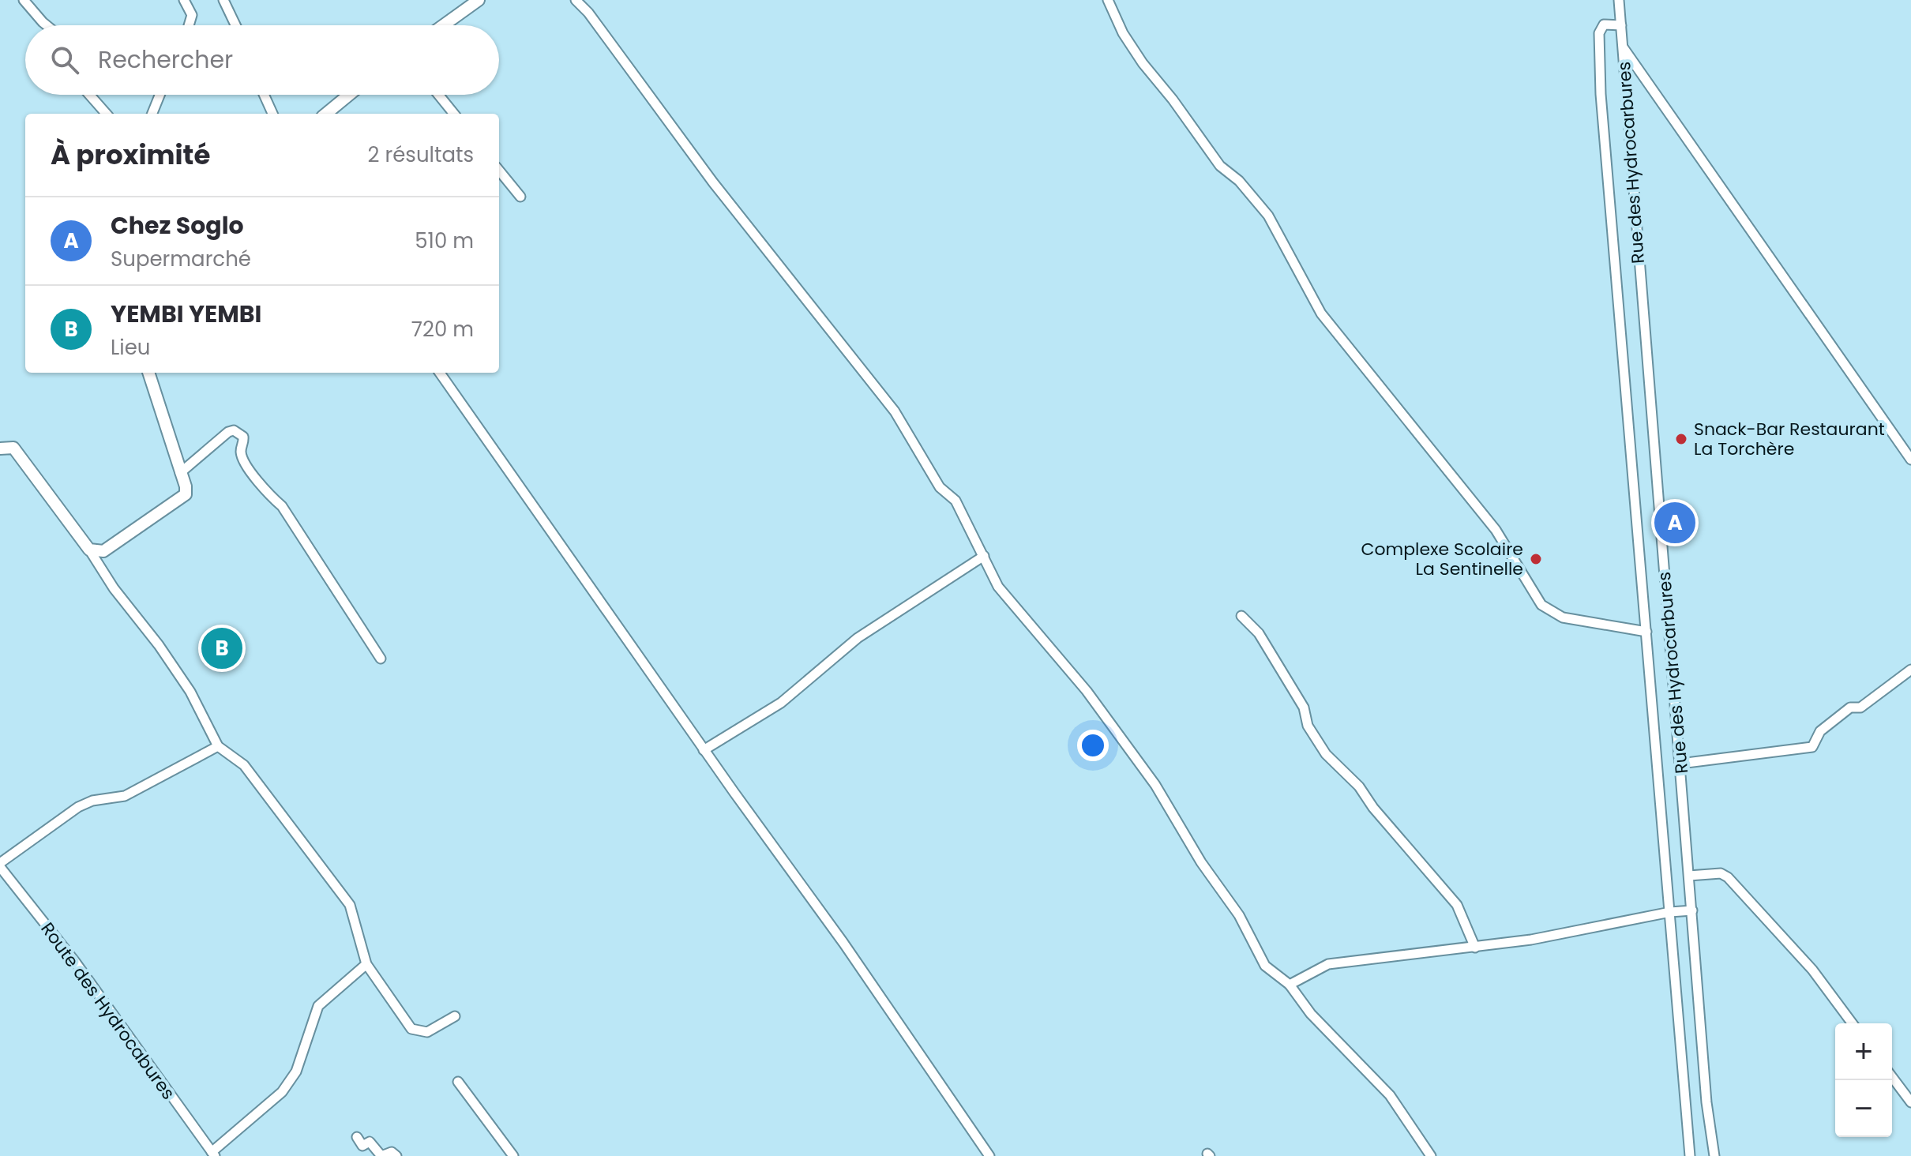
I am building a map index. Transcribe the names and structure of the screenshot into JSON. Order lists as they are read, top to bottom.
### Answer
{
  "streets": {
    "street": ["Rue des Hydrocarbures", "Route des Hydrocabures"]
  },
  "places": ["Snack-Bar Restaurant La Torchère", "Complexe Scolaire La Sentinelle"],
  "page": {
    "search": "Rechercher",
    "heading": ["À proximité", "2 résultats"],
    "list": [
      {
        "mark": "A",
        "name": "Chez Soglo",
        "note": "Supermarché",
        "value": "510 m"
      },
      {
        "mark": "B",
        "name": "YEMBI YEMBI",
        "note": "Lieu",
        "value": "720 m"
      }
    ],
    "pins": ["A", "B"],
    "map_buttons": ["+", "−"]
  }
}
